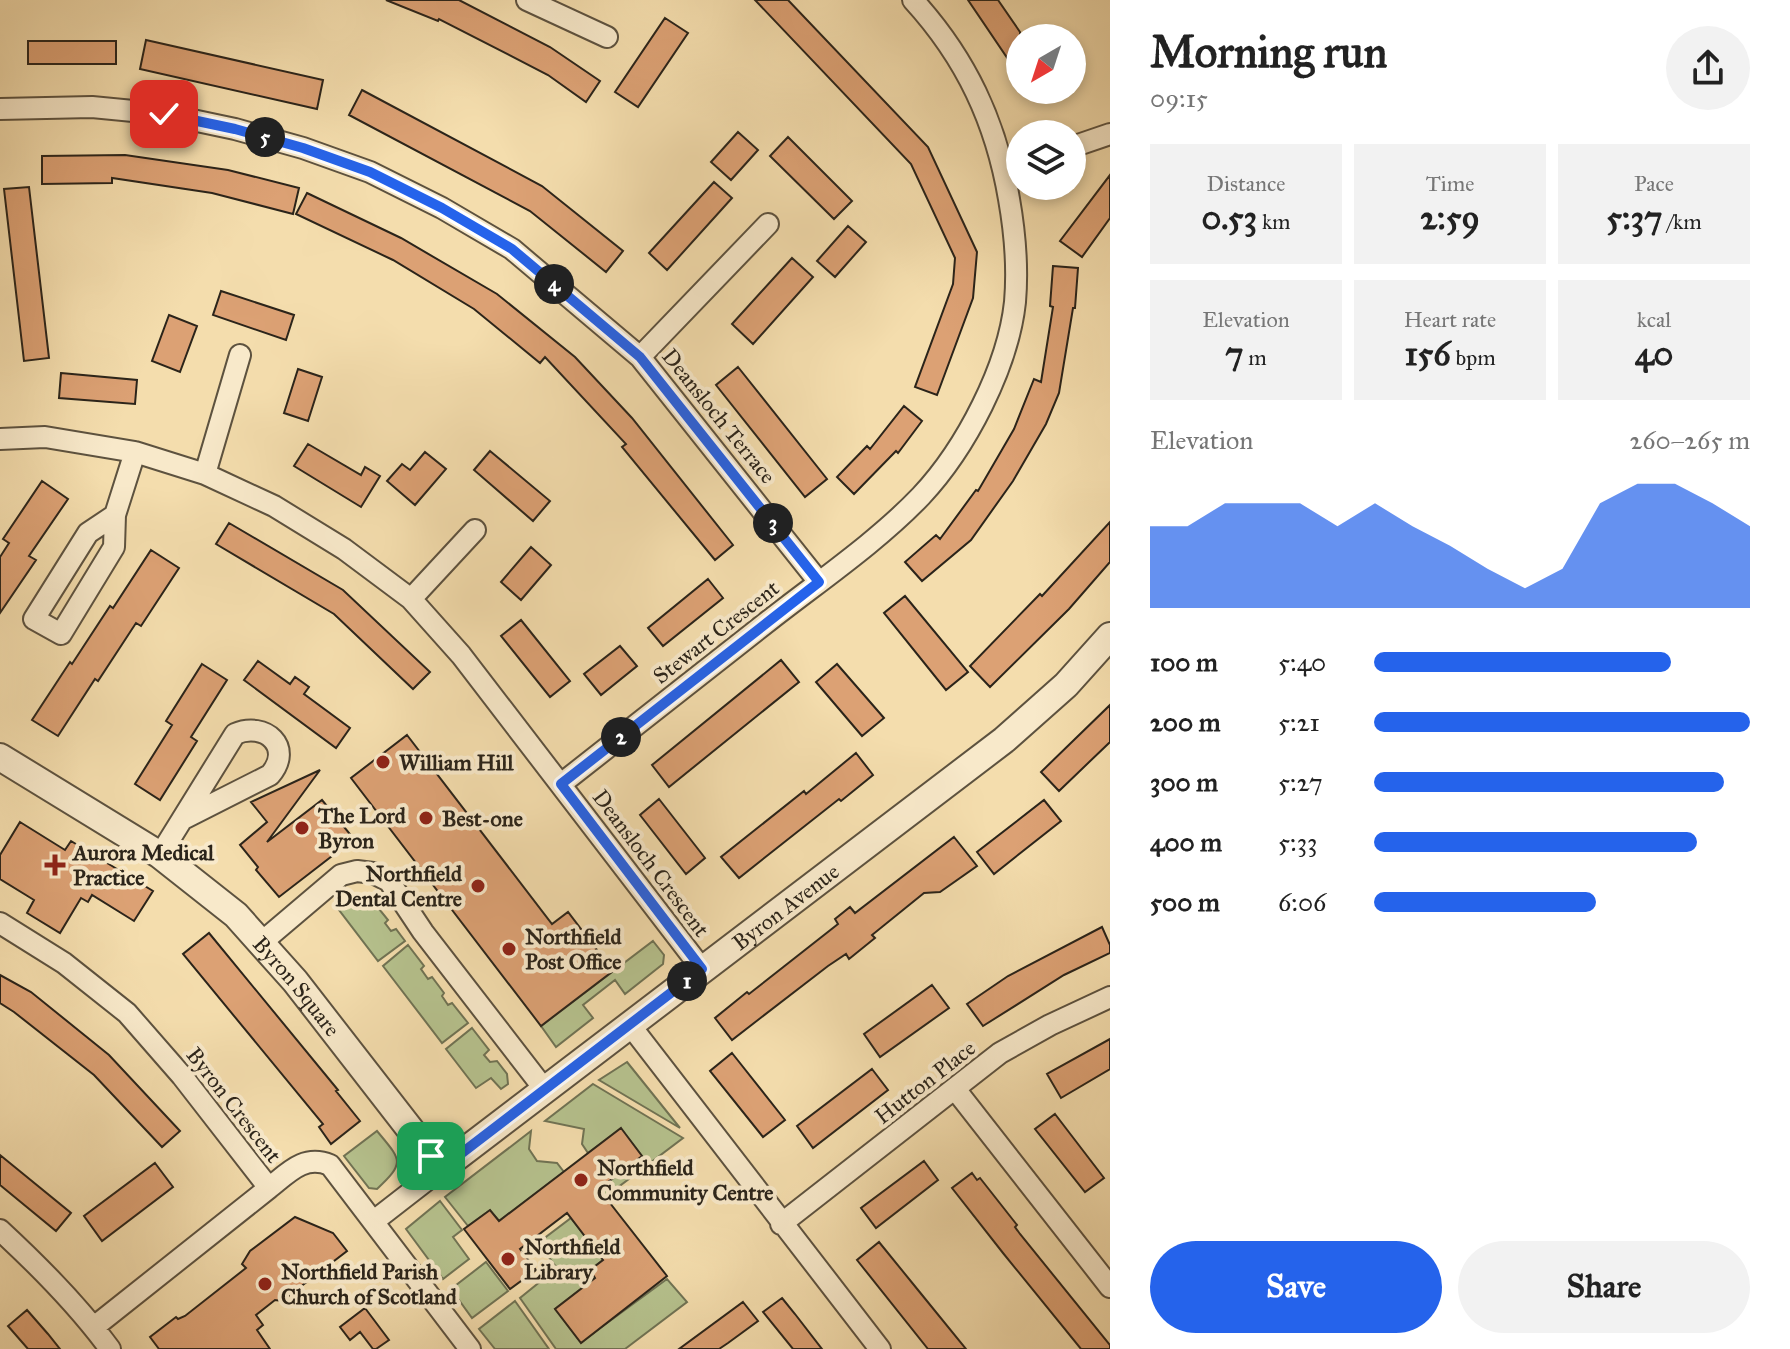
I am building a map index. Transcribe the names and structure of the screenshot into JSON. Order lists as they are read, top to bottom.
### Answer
{
  "streets": {
    "street": [
      "Deansloch Terrace",
      "Stewart Crescent",
      "Deansloch Crescent",
      "Byron Avenue",
      "Byron Square",
      "Hutton Place",
      "Byron Crescent"
    ]
  },
  "crossings": [
    ["Deansloch Terrace", "Stewart Crescent"],
    ["Stewart Crescent", "Deansloch Crescent"],
    ["Deansloch Crescent", "Byron Avenue"],
    ["Byron Avenue", "Byron Square"],
    ["Byron Avenue", "Byron Crescent"]
  ],
  "places": {
    "other": [
      "William Hill",
      "Best-one",
      "The Lord Byron",
      "Northfield Dental Centre",
      "Northfield Post Office",
      "Northfield Community Centre",
      "Northfield Library",
      "Northfield Parish Church of Scotland"
    ],
    "health": ["Aurora Medical Practice"]
  },
  "north": "bottom left",
  "page": {
    "heading": ["Morning run", "09:15"],
    "pins": [
      "5",
      "4",
      "3",
      "2",
      "1"
    ],
    "stats": [
      ["Distance", "0.53 km"],
      ["Time", "2:59"],
      ["Pace", "5:37 /km"],
      ["Elevation", "7 m"],
      ["Heart rate", "156 bpm"],
      ["kcal", "40"]
    ],
    "chart": ["Elevation", "260–265 m"],
    "list": [
      {
        "name": "100 m",
        "note": "5:40"
      },
      {
        "name": "200 m",
        "note": "5:21"
      },
      {
        "name": "300 m",
        "note": "5:27"
      },
      {
        "name": "400 m",
        "note": "5:33"
      },
      {
        "name": "500 m",
        "note": "6:06"
      }
    ],
    "buttons": ["Save", "Share"]
  }
}
